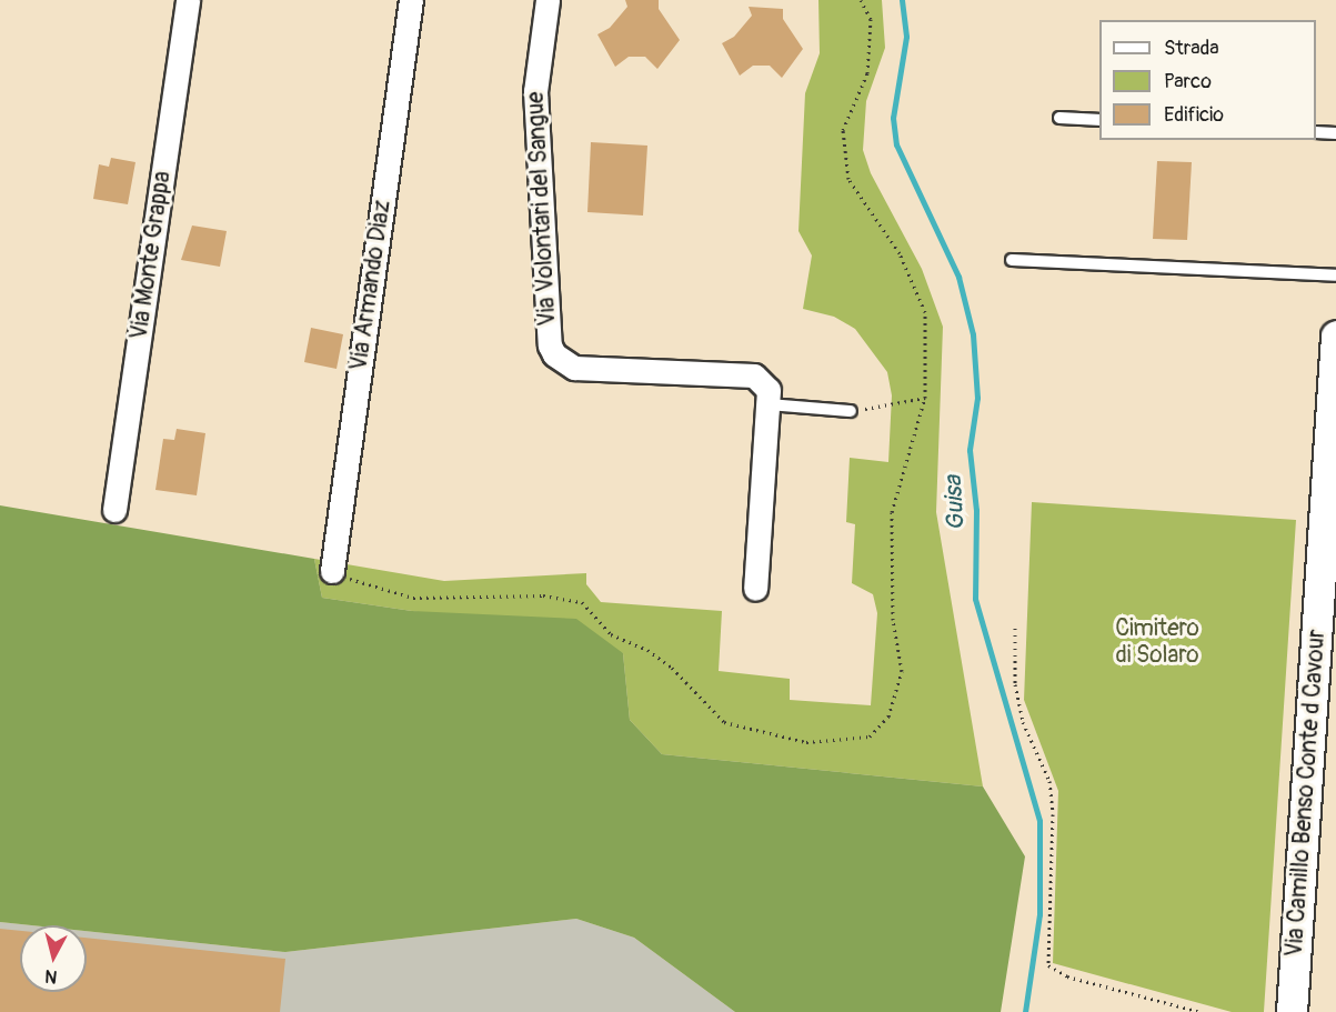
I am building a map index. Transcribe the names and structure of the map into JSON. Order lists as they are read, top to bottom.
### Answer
{
  "streets": {
    "street": [
      "Via Volontari del Sangue",
      "Via Monte Grappa",
      "Via Armando Diaz",
      "Via Camillo Benso Conte d Cavour"
    ]
  },
  "water": ["Guisa"],
  "parks": ["Cimitero di Solaro"],
  "legend": ["Strada", "Parco", "Edificio"],
  "north": "bottom"
}
